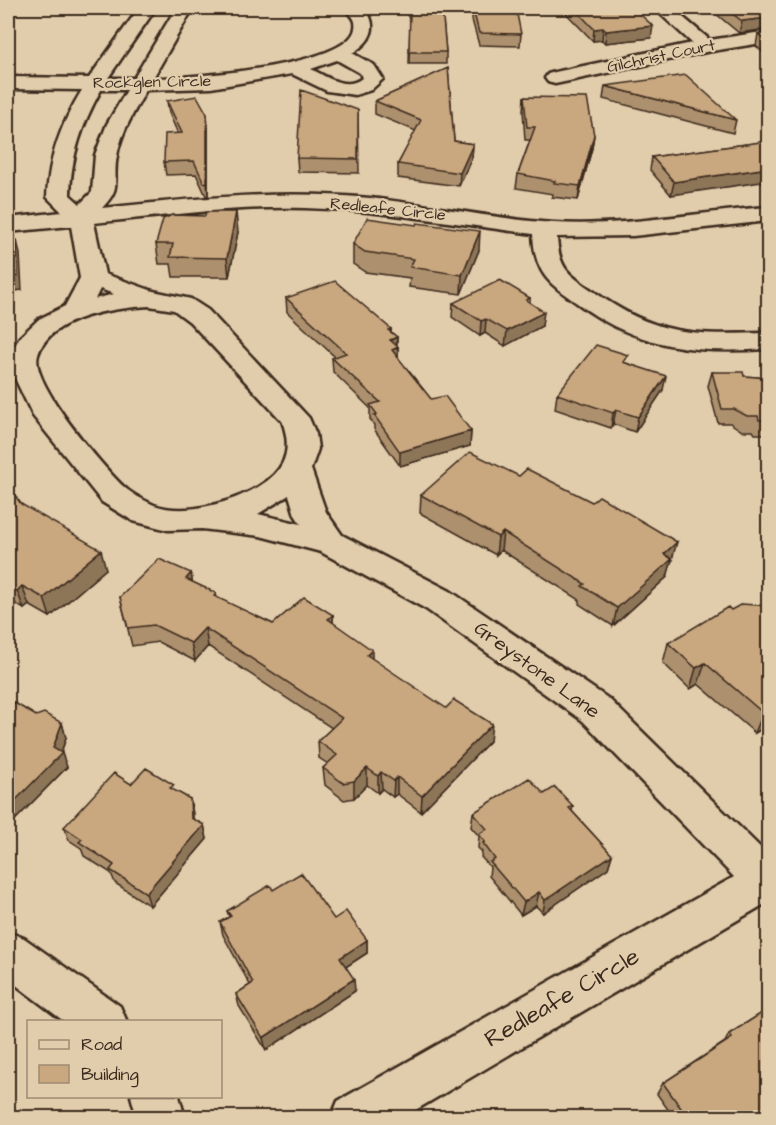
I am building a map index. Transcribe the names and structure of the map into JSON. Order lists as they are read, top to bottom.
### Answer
{
  "streets": {
    "street": [
      "Gilchrist Court",
      "Rockglen Circle",
      "Redleafe Circle",
      "Greystone Lane"
    ]
  },
  "crossings": [
    ["Redleafe Circle", "Greystone Lane"]
  ],
  "legend": ["Road", "Building"]
}
